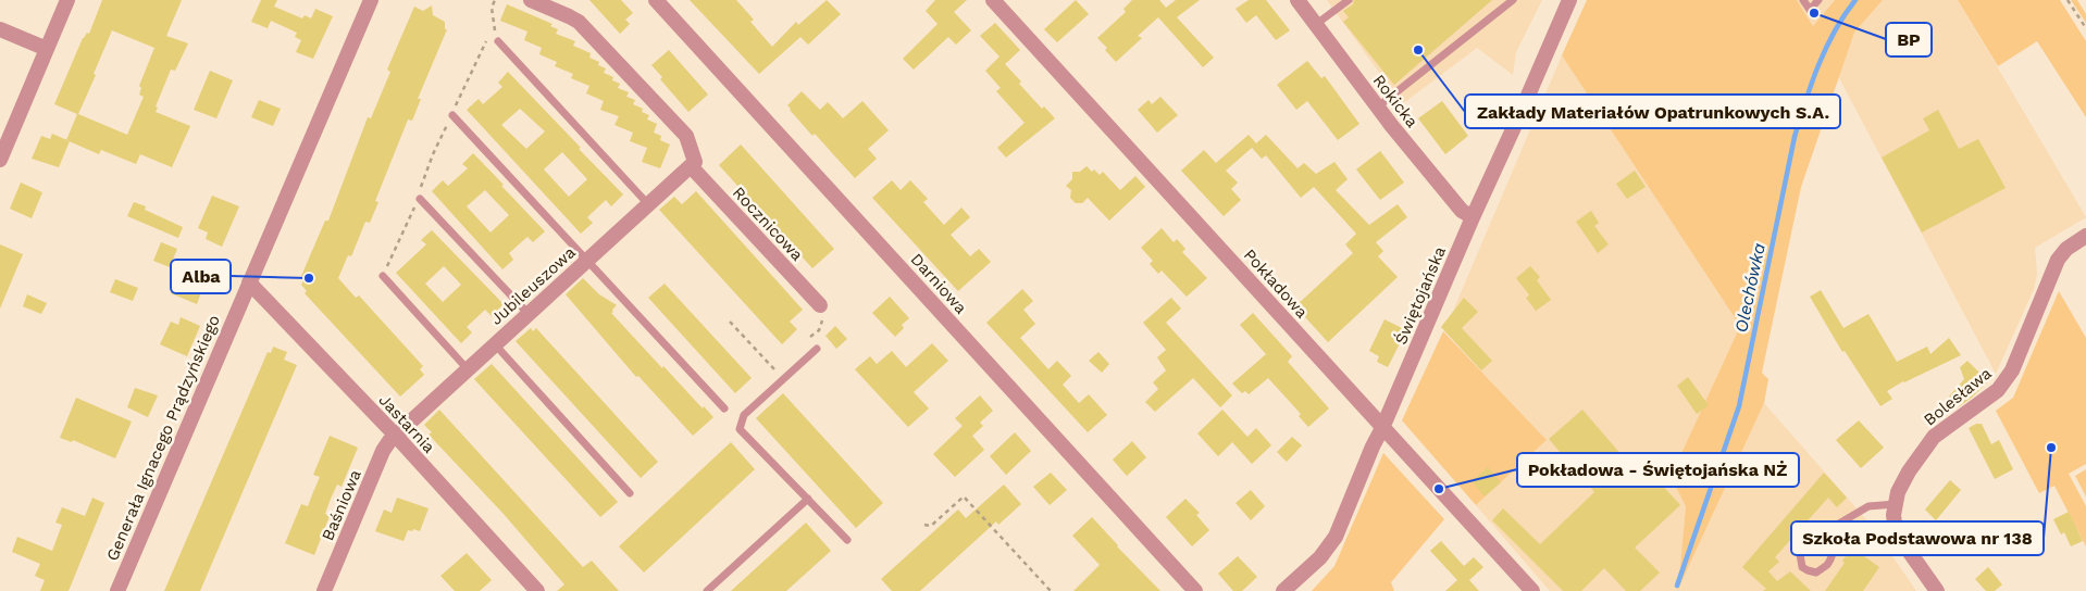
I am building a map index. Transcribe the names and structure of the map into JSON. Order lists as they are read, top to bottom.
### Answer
{
  "streets": {
    "street": [
      "Rokicka",
      "Rocznicowa",
      "Darniowa",
      "Pokładowa",
      "Jubileuszowa",
      "Świętojańska",
      "Bolesława",
      "Jastarnia",
      "Generała Ignacego Prądzyńskiego",
      "Baśniowa"
    ]
  },
  "crossings": [
    ["Rokicka", "Świętojańska"],
    ["Rocznicowa", "Jubileuszowa"],
    ["Pokładowa", "Świętojańska"],
    ["Jubileuszowa", "Jastarnia"],
    ["Jubileuszowa", "Baśniowa"],
    ["Jastarnia", "Generała Ignacego Prądzyńskiego"],
    ["Jastarnia", "Baśniowa"]
  ],
  "water": ["Olechówka"],
  "places": [
    "BP",
    "Zakłady Materiałów Opatrunkowych S.A.",
    "Alba",
    "Szkoła Podstawowa nr 138",
    "Pokładowa - Świętojańska NŻ"
  ]
}
